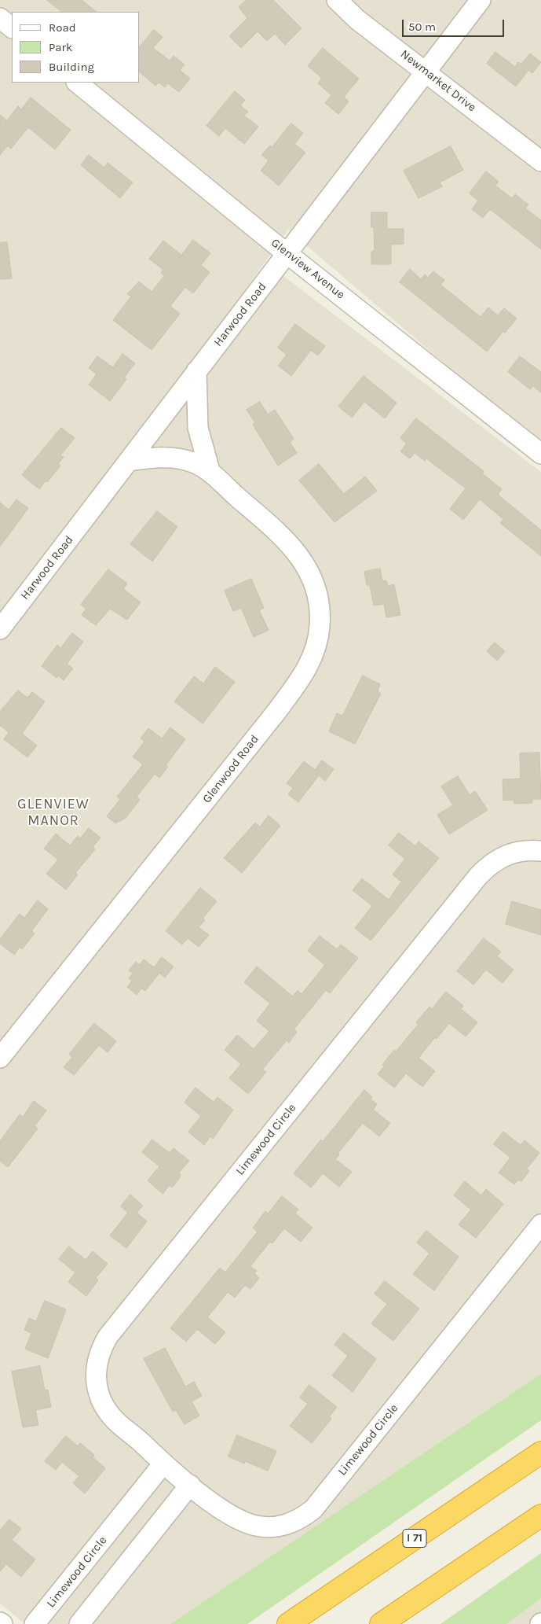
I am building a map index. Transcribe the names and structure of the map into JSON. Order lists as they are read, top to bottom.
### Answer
{
  "streets": {
    "highway": ["I 71"],
    "street": [
      "Newmarket Drive",
      "Glenview Avenue",
      "Harwood Road",
      "Glenwood Road",
      "Limewood Circle"
    ]
  },
  "crossings": [
    ["Newmarket Drive", "Harwood Road"],
    ["Glenview Avenue", "Harwood Road"],
    ["Harwood Road", "Glenwood Road"]
  ],
  "districts": ["GLENVIEW MANOR"],
  "legend": ["Road", "Park", "Building"],
  "scale_bar": "50 m"
}
